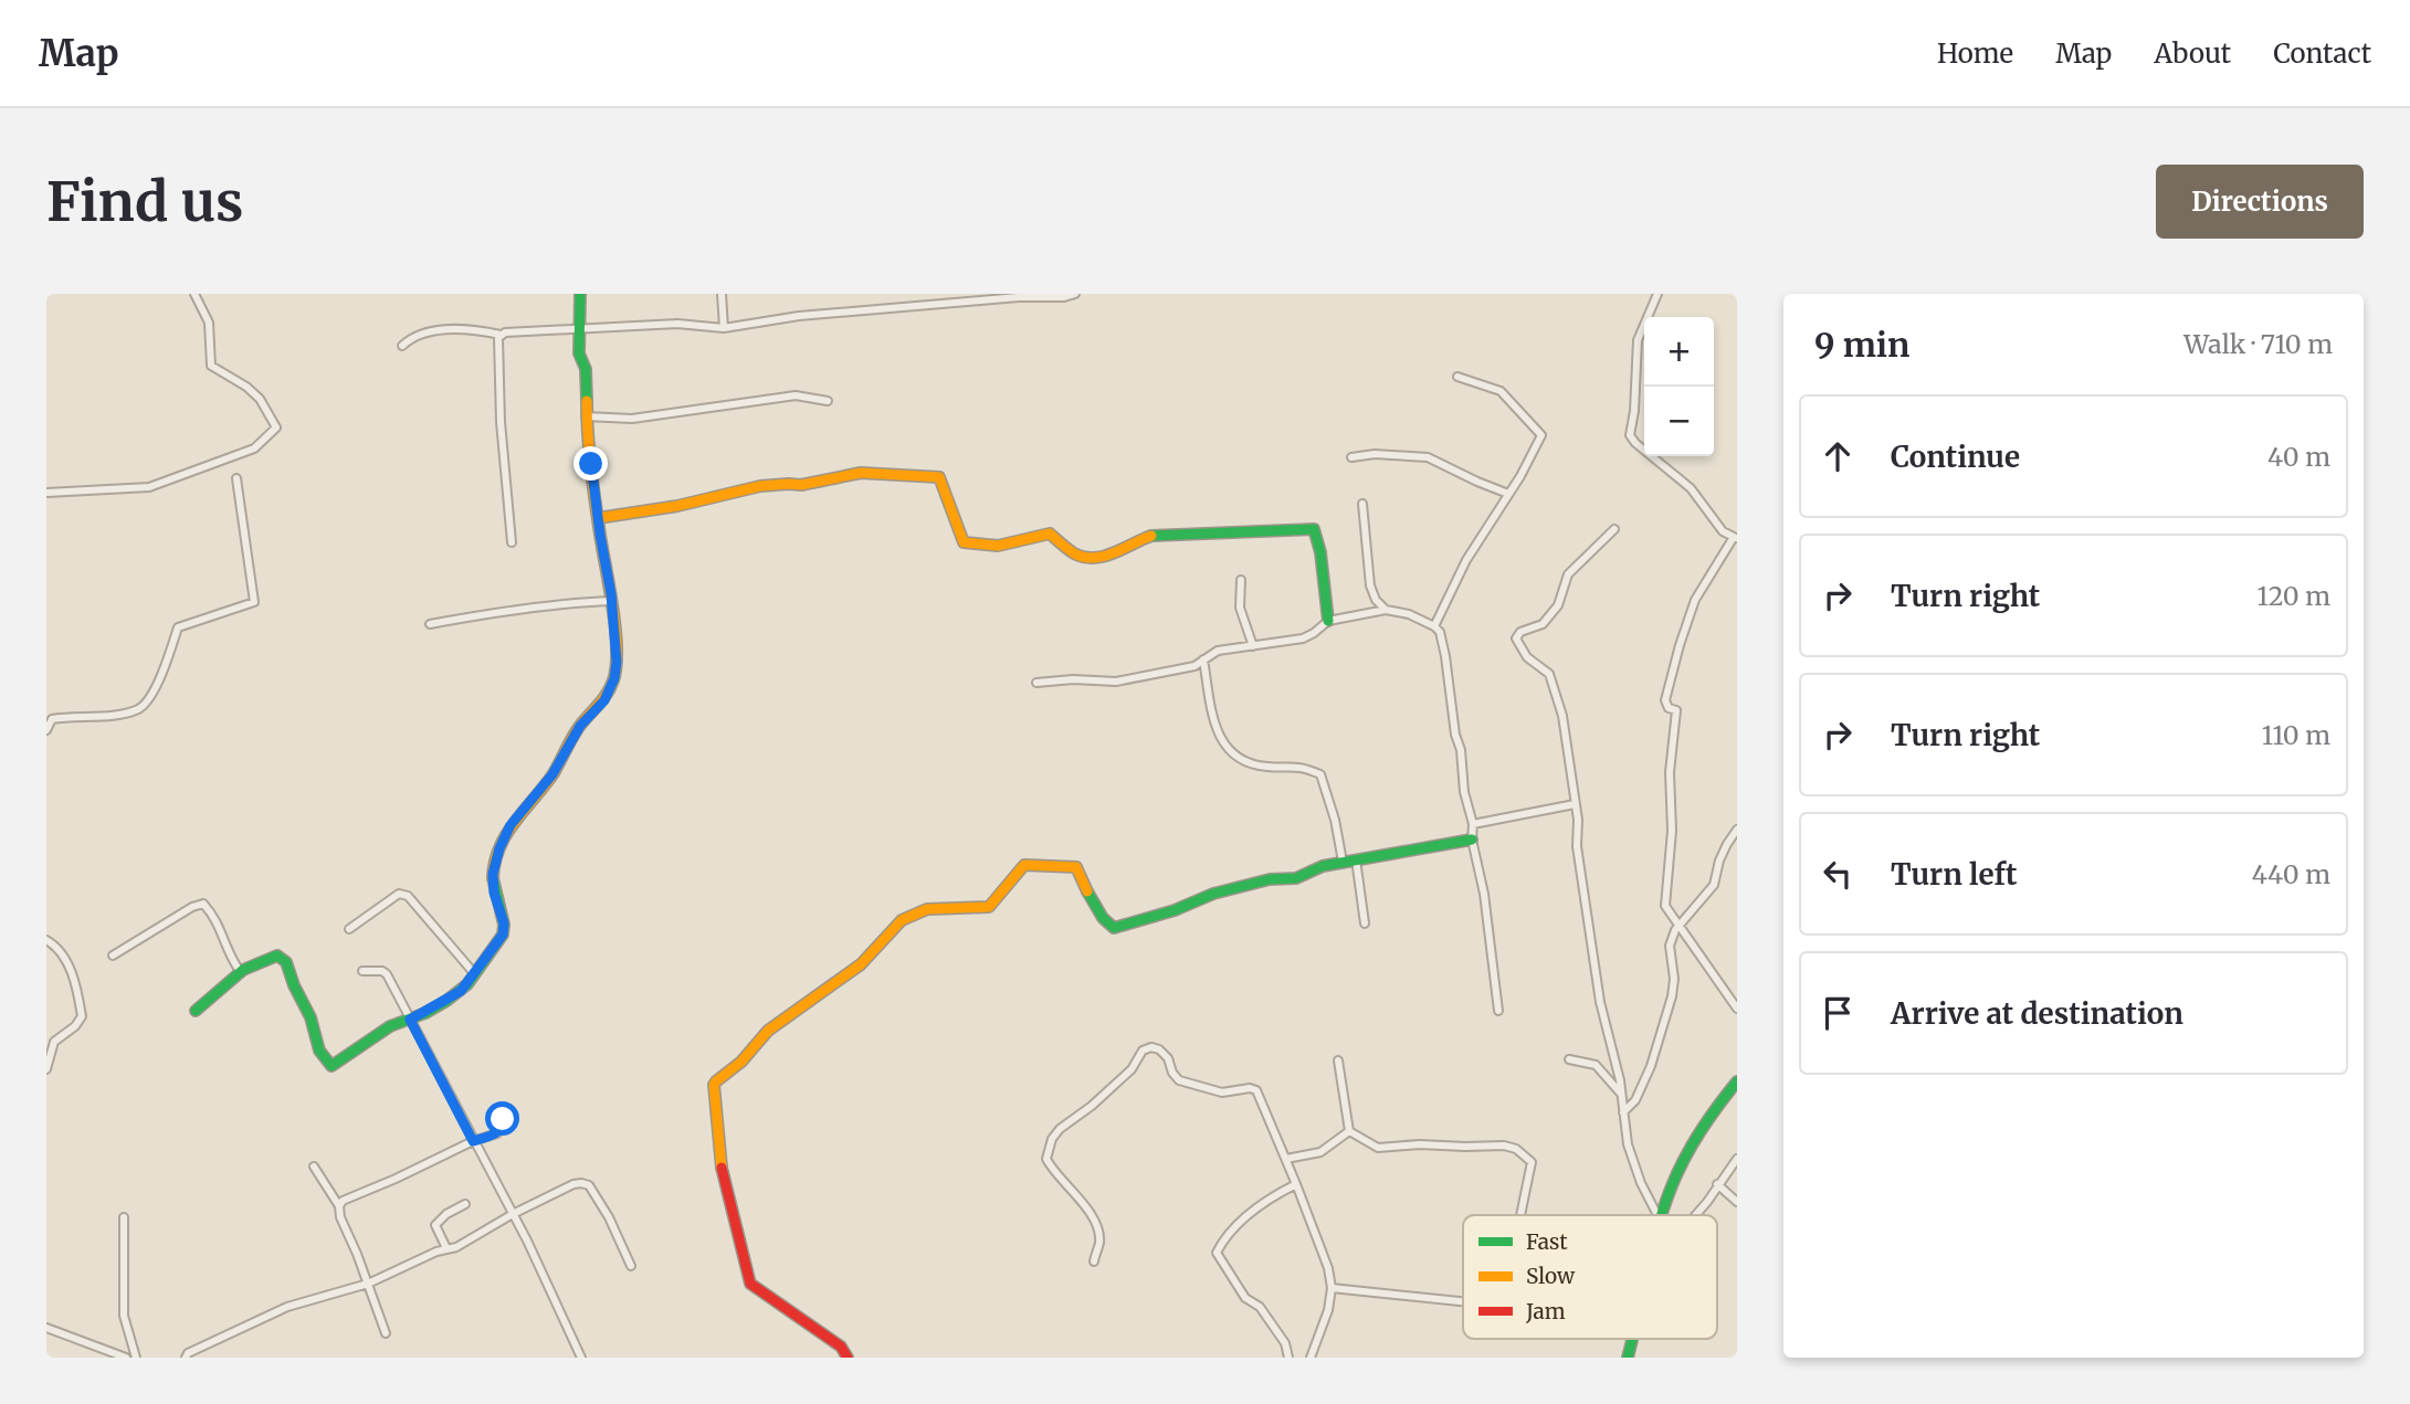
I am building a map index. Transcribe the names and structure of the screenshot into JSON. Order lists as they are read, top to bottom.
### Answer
{
  "legend": ["Fast", "Slow", "Jam"],
  "page": {
    "header": "Map",
    "nav": [
      "Home",
      "Map",
      "About",
      "Contact"
    ],
    "buttons": "Directions",
    "title": "Find us",
    "heading": ["9 min", "Walk · 710 m"],
    "map_buttons": ["+", "−"],
    "list": [
      ["Continue", "40 m"],
      ["Turn right", "120 m"],
      ["Turn right", "110 m"],
      ["Turn left", "440 m"],
      "Arrive at destination"
    ]
  }
}
